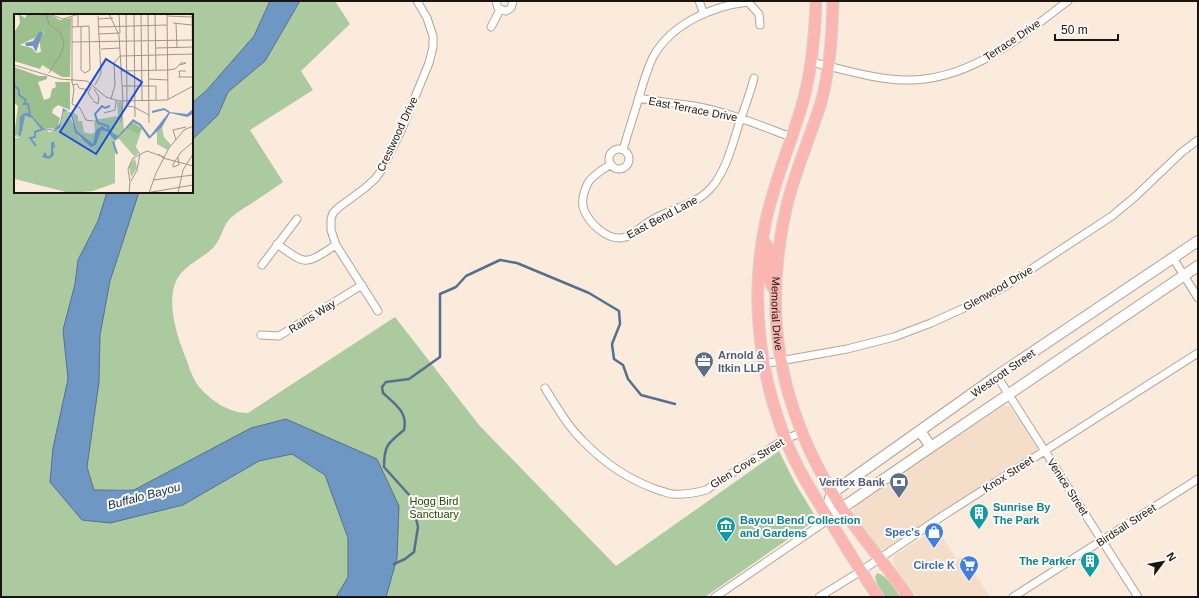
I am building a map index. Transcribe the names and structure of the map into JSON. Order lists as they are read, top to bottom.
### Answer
{
  "streets": {
    "main road": ["Memorial Drive", "Westcott Street"],
    "street": [
      "Terrace Drive",
      "East Terrace Drive",
      "Crestwood Drive",
      "East Bend Lane",
      "Glenwood Drive",
      "Rains Way",
      "Glen Cove Street",
      "Knox Street",
      "Venice Street",
      "Birdsall Street"
    ]
  },
  "crossings": [
    ["Terrace Drive", "Memorial Drive"],
    ["East Terrace Drive", "East Bend Lane"],
    ["East Terrace Drive", "Memorial Drive"],
    ["Crestwood Drive", "Rains Way"],
    ["Glenwood Drive", "Memorial Drive"],
    ["Memorial Drive", "Westcott Street"],
    ["Memorial Drive", "Glen Cove Street"],
    ["Memorial Drive", "Knox Street"],
    ["Westcott Street", "Venice Street"],
    ["Knox Street", "Venice Street"],
    ["Venice Street", "Birdsall Street"]
  ],
  "water": ["Buffalo Bayou"],
  "parks": ["Hogg Bird Sanctuary"],
  "places": {
    "office": ["Arnold & Itkin LLP"],
    "bank": ["Veritex Bank"],
    "building": ["Sunrise By The Park", "The Parker"],
    "museum": ["Bayou Bend Collection and Gardens"],
    "shop": ["Spec's"],
    "supermarket": ["Circle K"]
  },
  "scale_bar": "50 m",
  "north": "top right"
}
